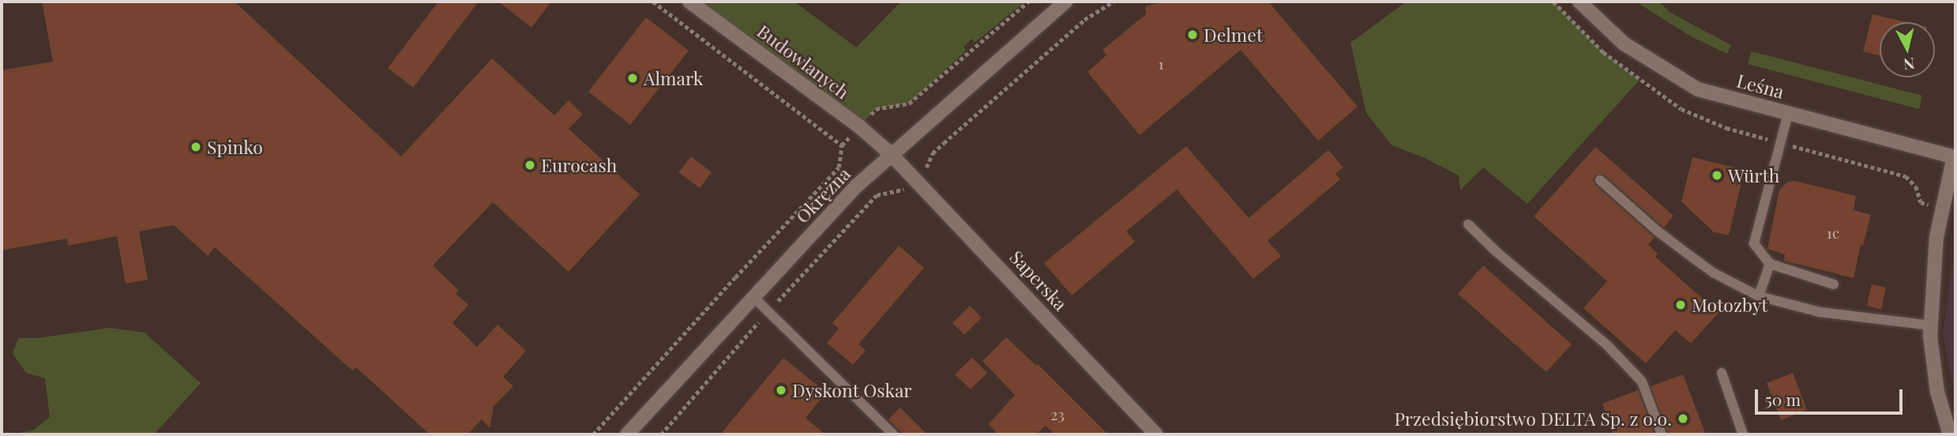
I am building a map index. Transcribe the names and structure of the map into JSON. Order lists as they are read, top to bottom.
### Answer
{
  "streets": {
    "street": [
      "Budowlanych",
      "Leśna",
      "Okrężna",
      "Saperska"
    ]
  },
  "crossings": [
    ["Budowlanych", "Okrężna"],
    ["Budowlanych", "Saperska"],
    ["Okrężna", "Saperska"]
  ],
  "places": [
    "Delmet",
    "Almark",
    "Spinko",
    "Eurocash",
    "Würth",
    "Motozbyt",
    "Dyskont Oskar",
    "Przedsiębiorstwo DELTA Sp. z o.o."
  ],
  "house_numbers": ["1", "1c", "23"],
  "scale_bar": "50 m",
  "north": "bottom"
}
